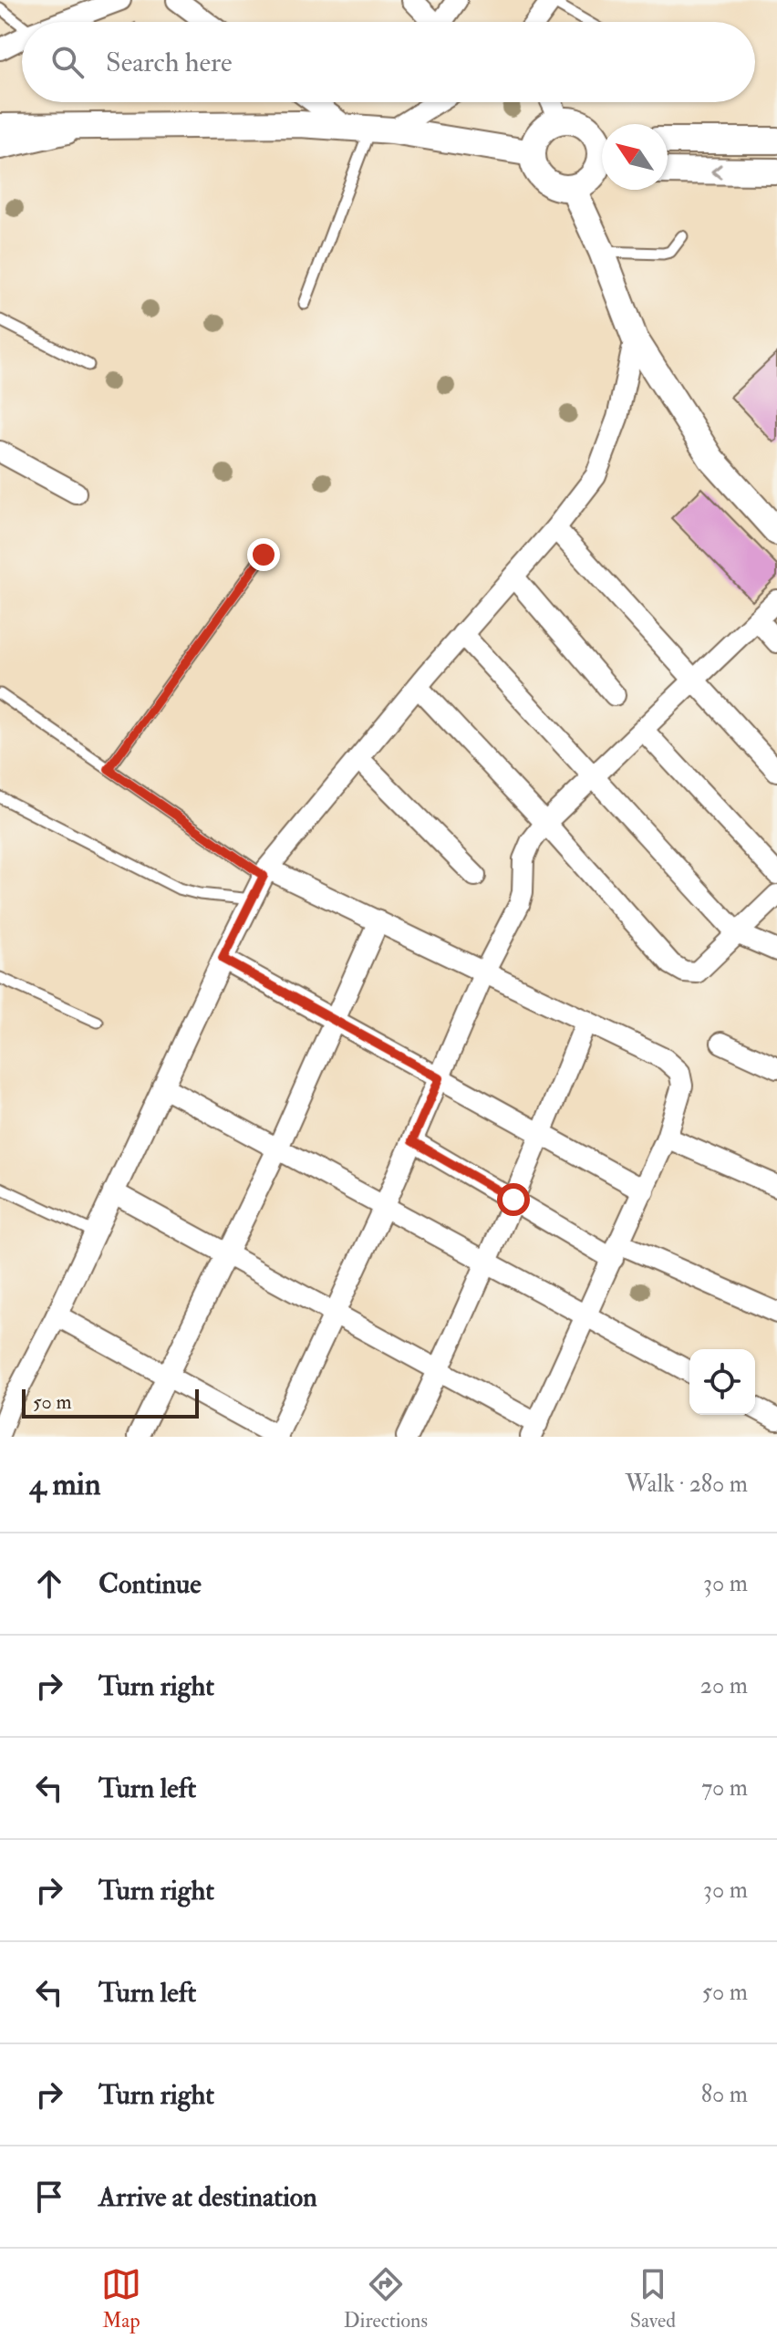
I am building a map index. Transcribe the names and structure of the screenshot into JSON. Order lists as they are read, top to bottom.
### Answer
{
  "scale_bar": "50 m",
  "north": "top left",
  "page": {
    "search": "Search here",
    "scale": "50 m",
    "heading": ["4 min", "Walk · 280 m"],
    "list": [
      ["Continue", "30 m"],
      ["Turn right", "20 m"],
      ["Turn left", "70 m"],
      ["Turn right", "30 m"],
      ["Turn left", "50 m"],
      ["Turn right", "80 m"],
      "Arrive at destination"
    ],
    "nav": ["Map", "Directions", "Saved"]
  }
}
